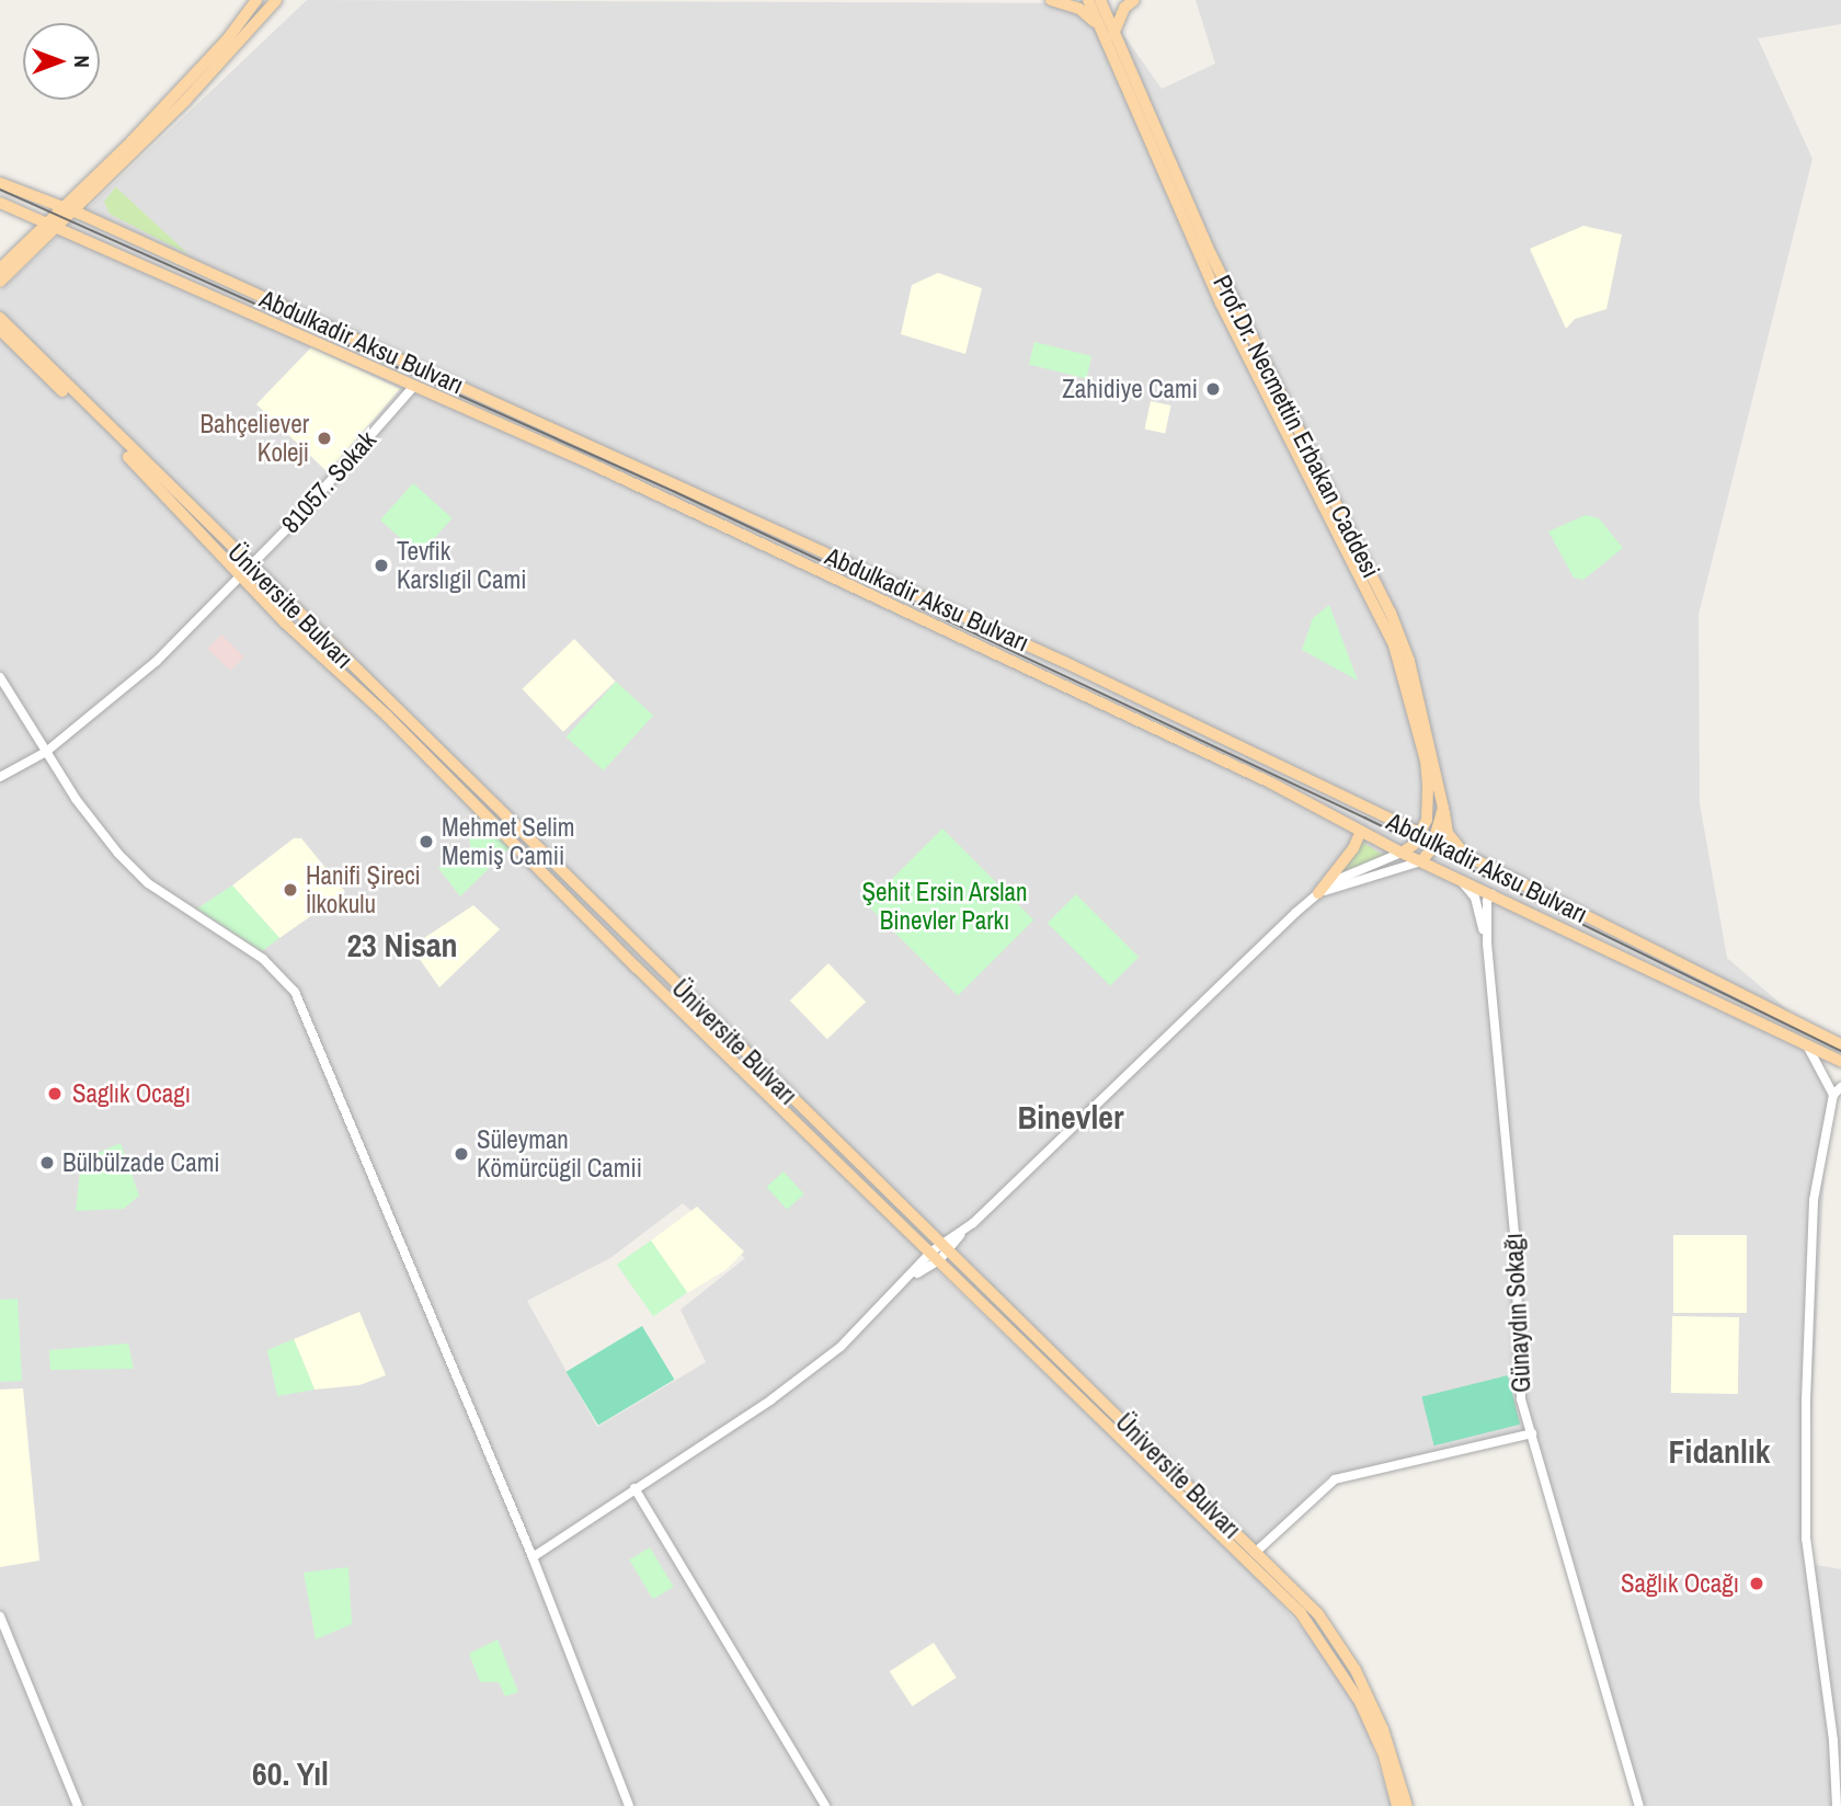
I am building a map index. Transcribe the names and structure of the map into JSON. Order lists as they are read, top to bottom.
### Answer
{
  "streets": {
    "main road": ["Abdulkadir Aksu Bulvarı", "Prof.Dr. Necmettin Erbakan Caddesi", "Üniversite Bulvarı"],
    "street": ["81057. Sokak", "Günaydın Sokağı"]
  },
  "crossings": [
    ["Abdulkadir Aksu Bulvarı", "Prof.Dr. Necmettin Erbakan Caddesi"],
    ["81057. Sokak", "Üniversite Bulvarı"]
  ],
  "districts": [
    "23 Nisan",
    "Binevler",
    "Fidanlık",
    "60. Yıl"
  ],
  "parks": ["Şehit Ersin Arslan Binevler Parkı"],
  "places": [
    "Zahidiye Cami",
    "Bahçeliever Koleji",
    "Tevfik Karslıgil Cami",
    "Mehmet Selim Memiş Camii",
    "Hanifi Şireci İlkokulu",
    "Saglık Ocagı",
    "Süleyman Kömürcügil Camii",
    "Bülbülzade Cami",
    "Sağlık Ocağı"
  ],
  "north": "right"
}
